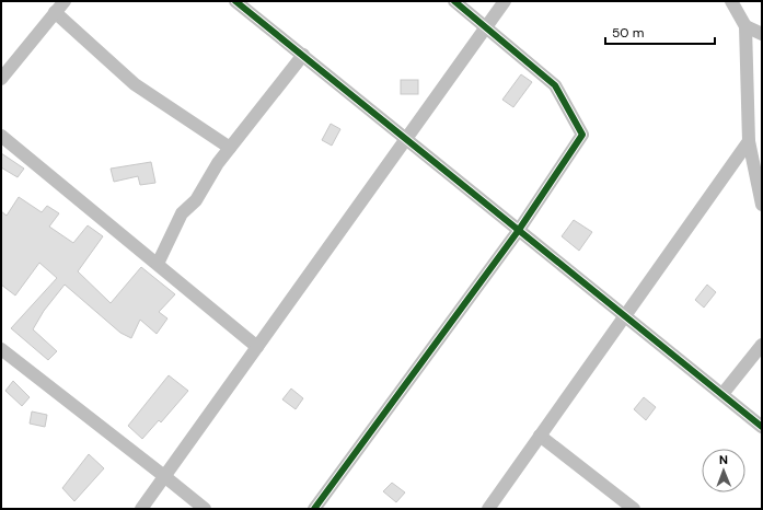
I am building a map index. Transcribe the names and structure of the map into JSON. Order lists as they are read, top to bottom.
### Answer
{
  "scale_bar": "50 m",
  "north": "top"
}
